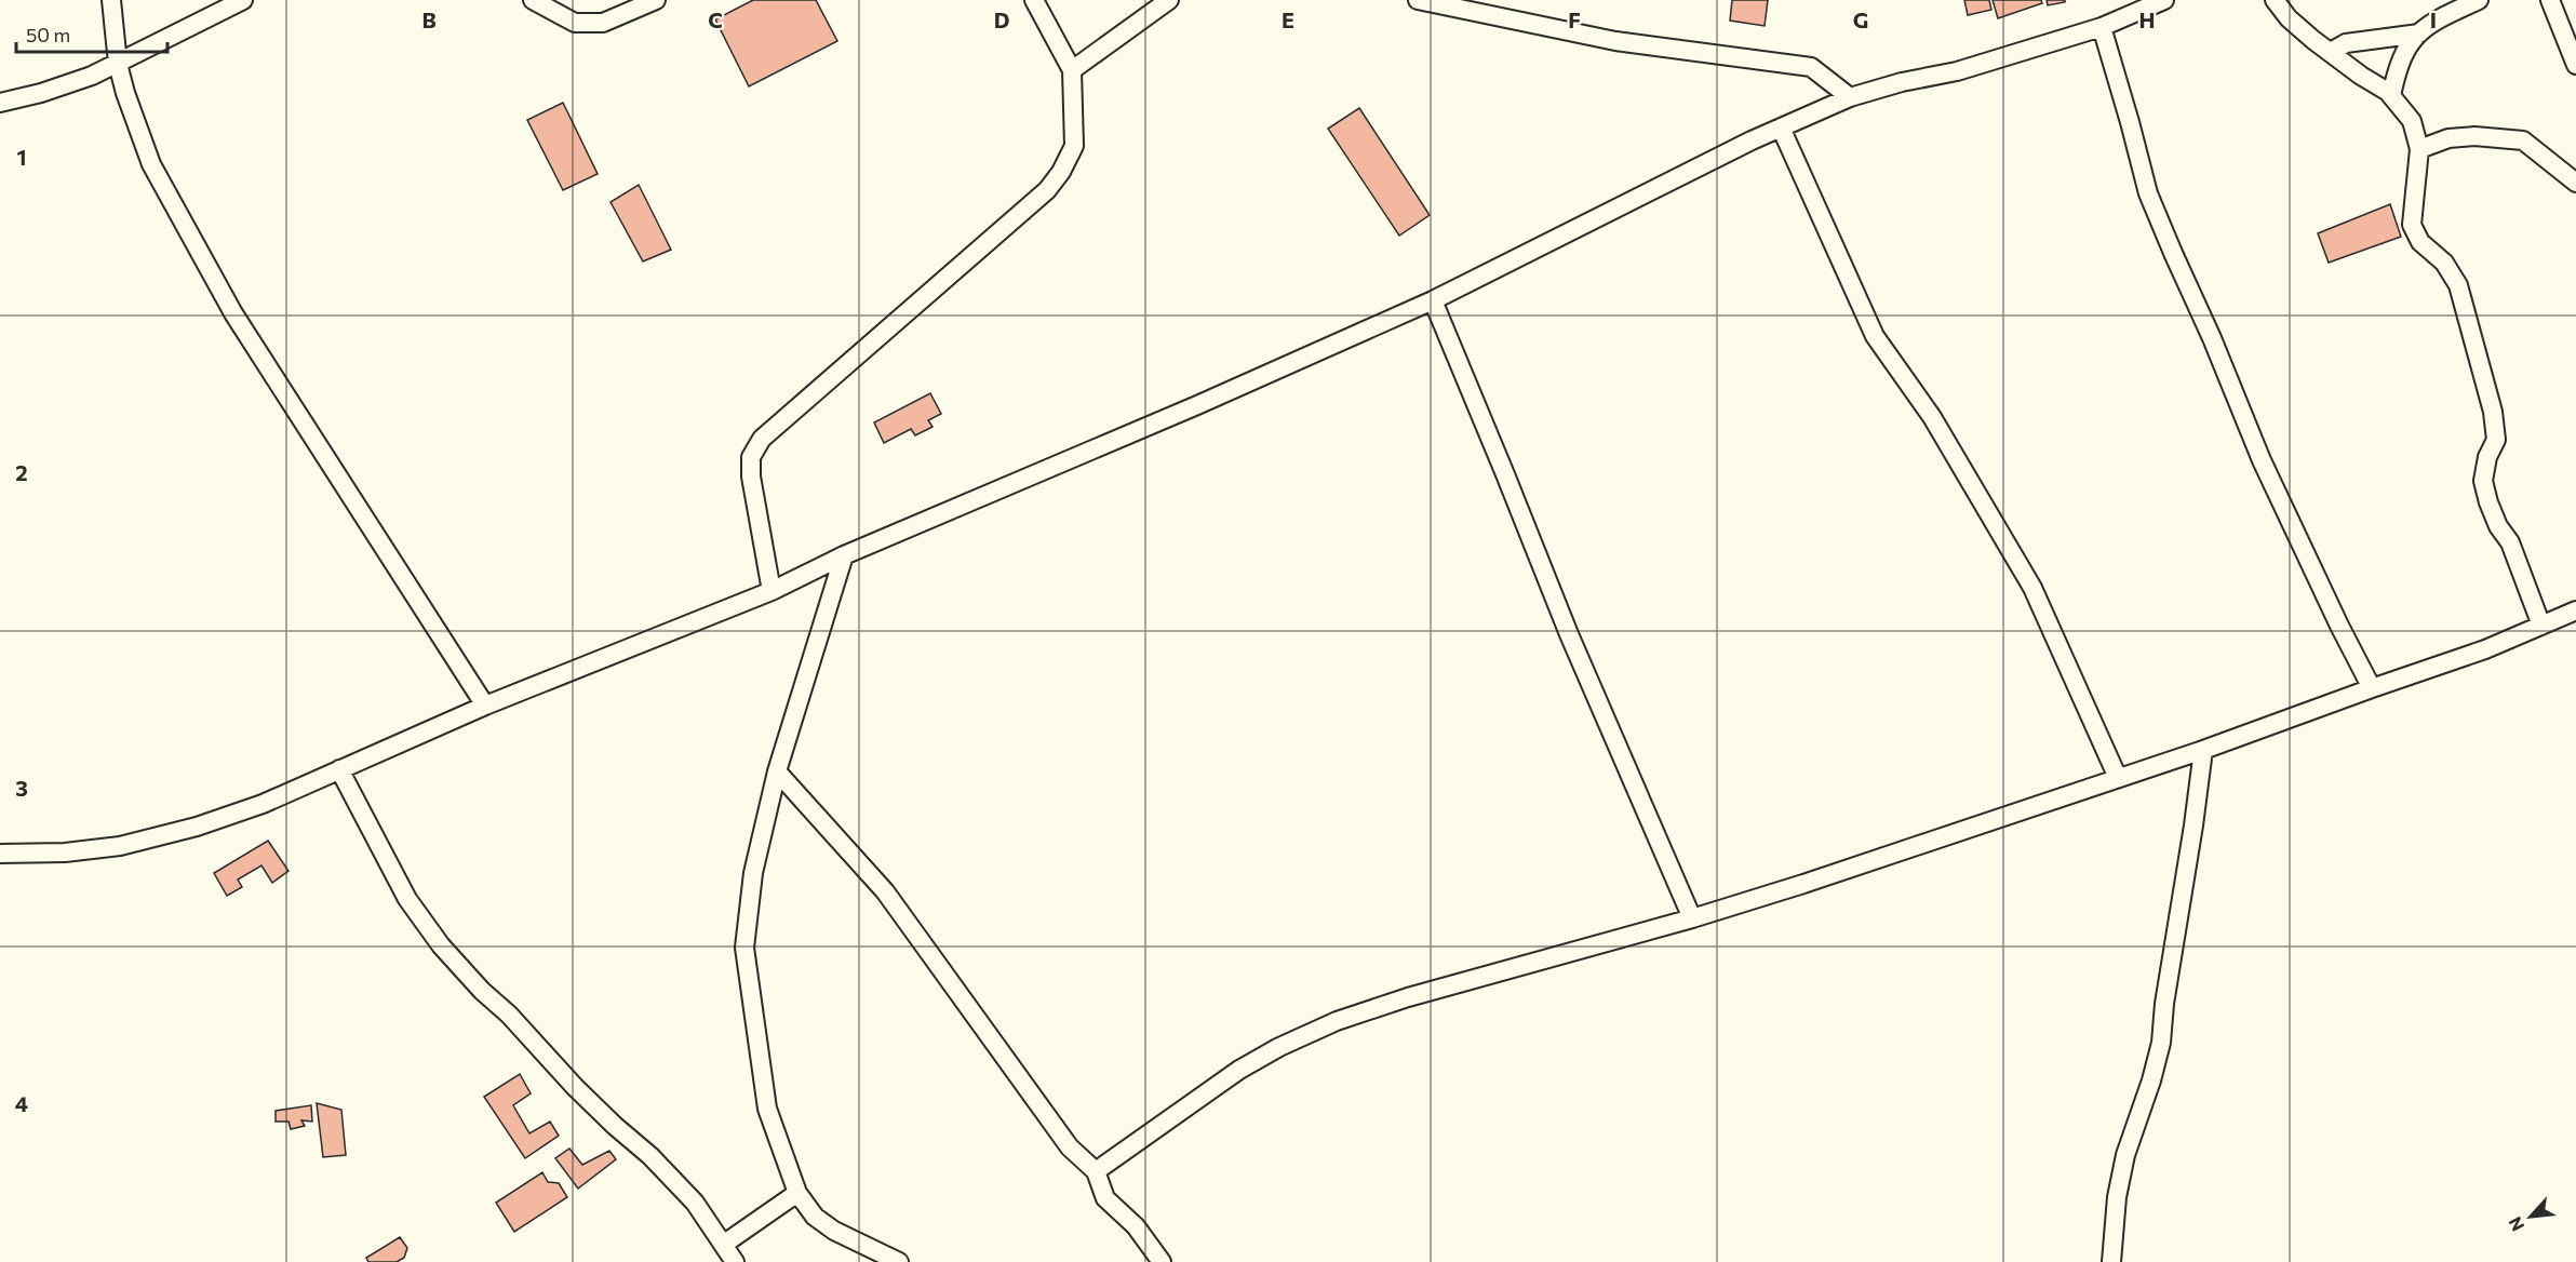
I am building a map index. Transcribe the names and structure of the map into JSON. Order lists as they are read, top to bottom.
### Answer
{
  "scale_bar": "50 m",
  "north": "bottom left",
  "grid": {
    "columns": [
      "B",
      "C",
      "D",
      "E",
      "F",
      "G",
      "H",
      "I"
    ],
    "rows": [
      "1",
      "2",
      "3",
      "4"
    ]
  }
}
